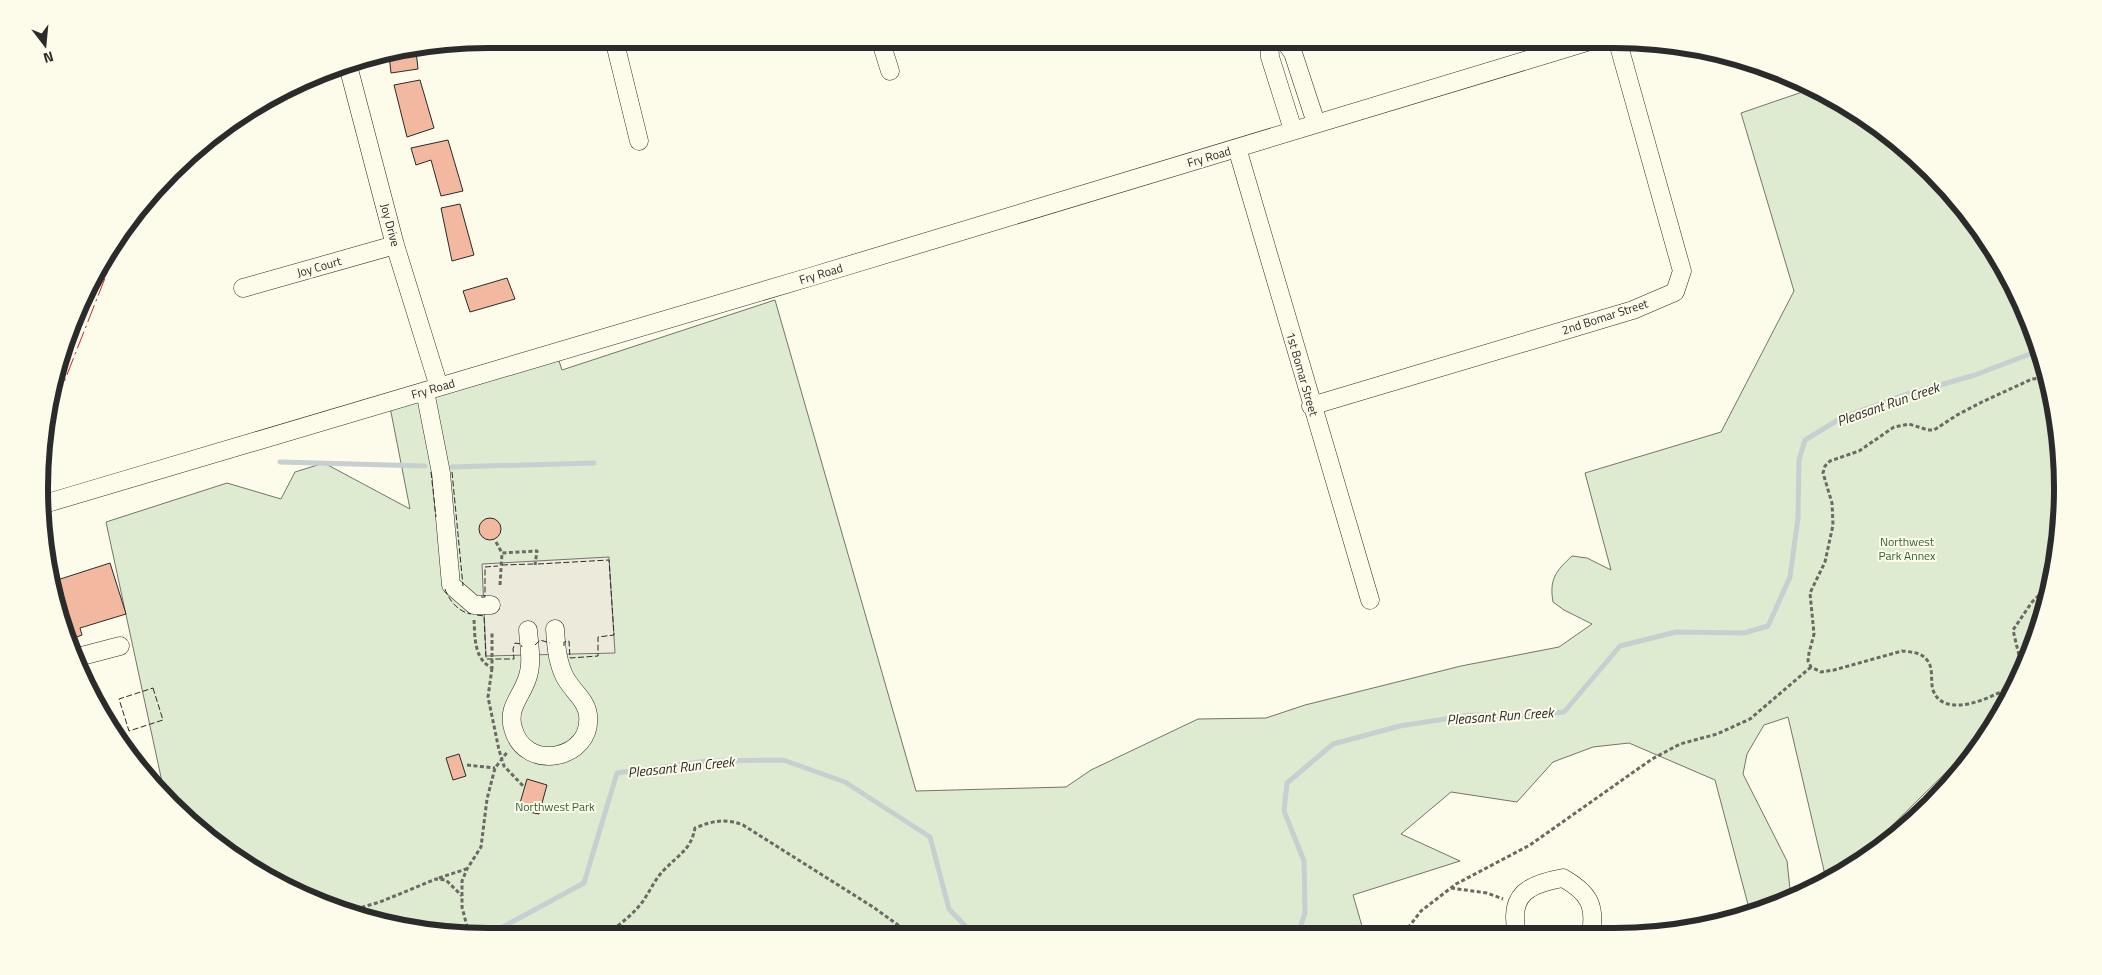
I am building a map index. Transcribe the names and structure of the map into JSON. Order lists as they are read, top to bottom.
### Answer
{
  "streets": {
    "street": [
      "Fry Road",
      "Joy Drive",
      "Joy Court",
      "2nd Bomar Street",
      "1st Bomar Street"
    ]
  },
  "crossings": [
    ["Fry Road", "Joy Drive"],
    ["Fry Road", "1st Bomar Street"],
    ["Joy Drive", "Joy Court"],
    ["2nd Bomar Street", "1st Bomar Street"]
  ],
  "water": ["Pleasant Run Creek"],
  "parks": ["Northwest Park Annex", "Northwest Park"],
  "north": "bottom"
}
